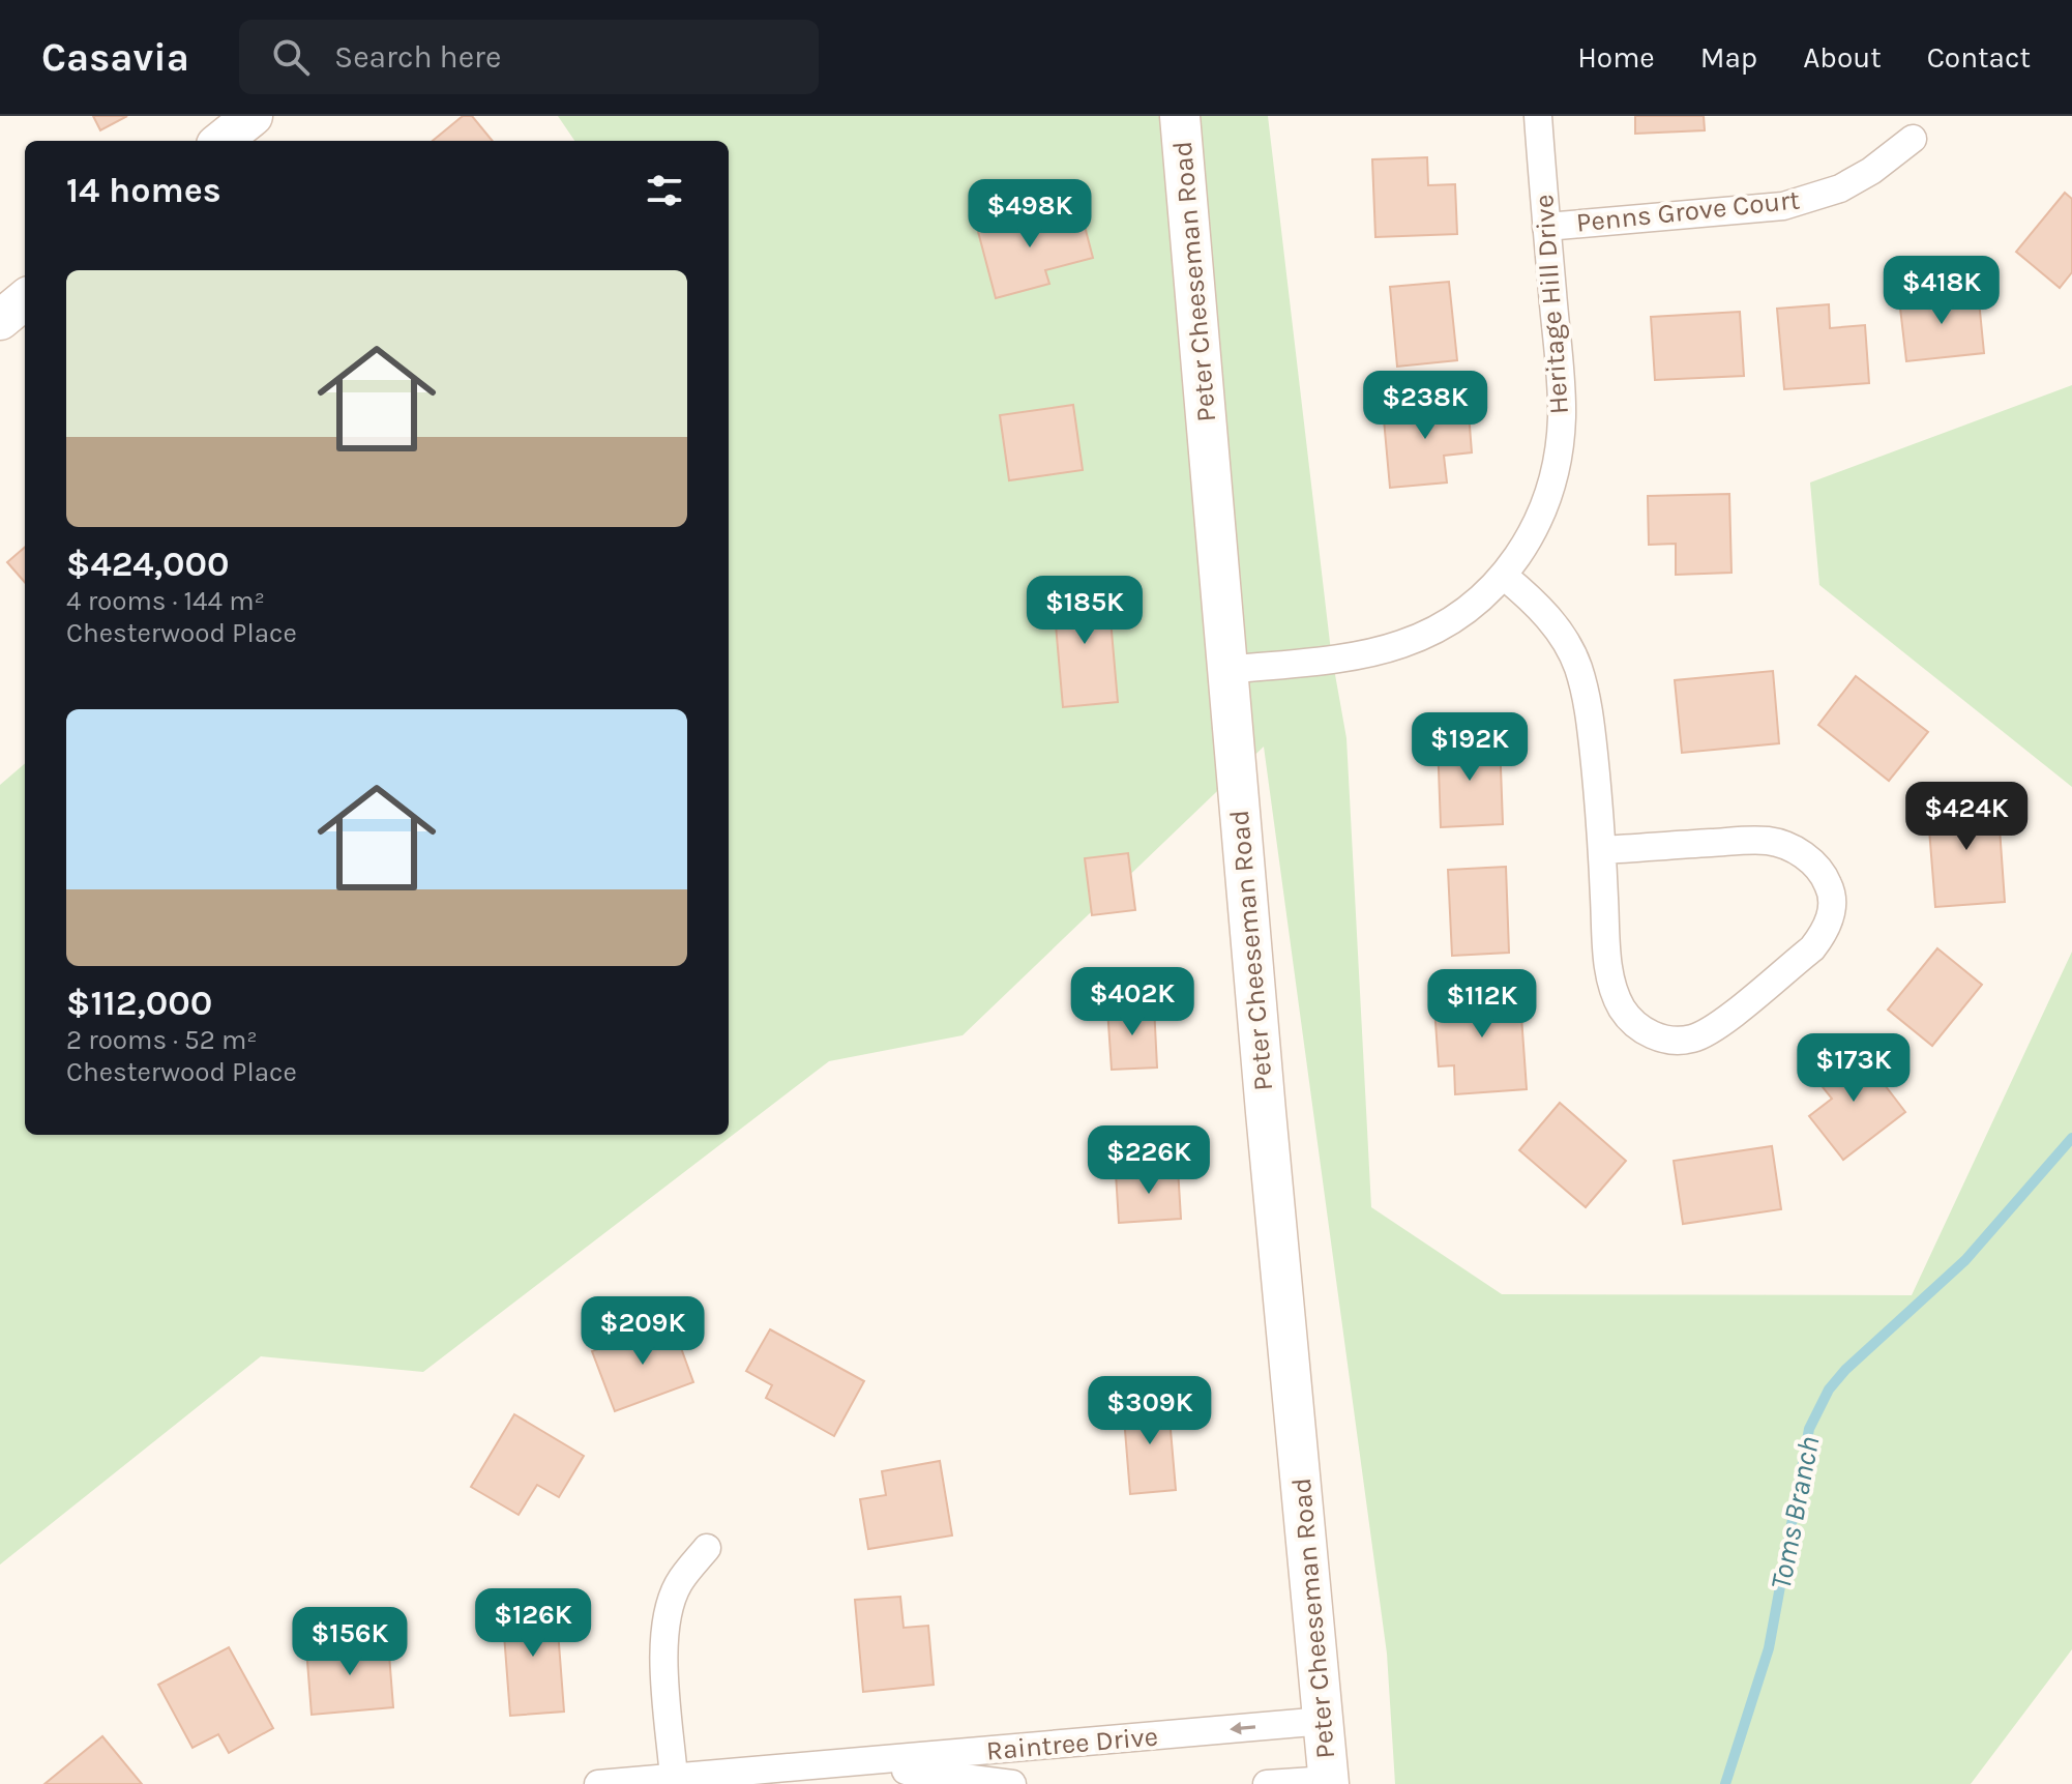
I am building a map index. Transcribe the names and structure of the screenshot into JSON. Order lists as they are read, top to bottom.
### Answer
{
  "streets": {
    "street": [
      "Penns Grove Court",
      "Peter Cheeseman Road",
      "Heritage Hill Drive",
      "Raintree Drive"
    ]
  },
  "crossings": [
    ["Penns Grove Court", "Heritage Hill Drive"],
    ["Peter Cheeseman Road", "Heritage Hill Drive"],
    ["Peter Cheeseman Road", "Raintree Drive"]
  ],
  "water": ["Toms Branch"],
  "page": {
    "header": "Casavia",
    "search": "Search here",
    "nav": [
      "Home",
      "Map",
      "About",
      "Contact"
    ],
    "heading": "14 homes",
    "price": [
      "$498K",
      "$418K",
      "$238K",
      "$185K",
      "$192K",
      "$424K",
      "$402K",
      "$112K",
      "$173K",
      "$226K",
      "$209K",
      "$309K",
      "$126K",
      "$156K"
    ],
    "list": [
      {
        "name": "$424,000",
        "note": "4 rooms · 144 m² · Chesterwood Place"
      },
      {
        "name": "$112,000",
        "note": "2 rooms · 52 m² · Chesterwood Place"
      }
    ]
  }
}
